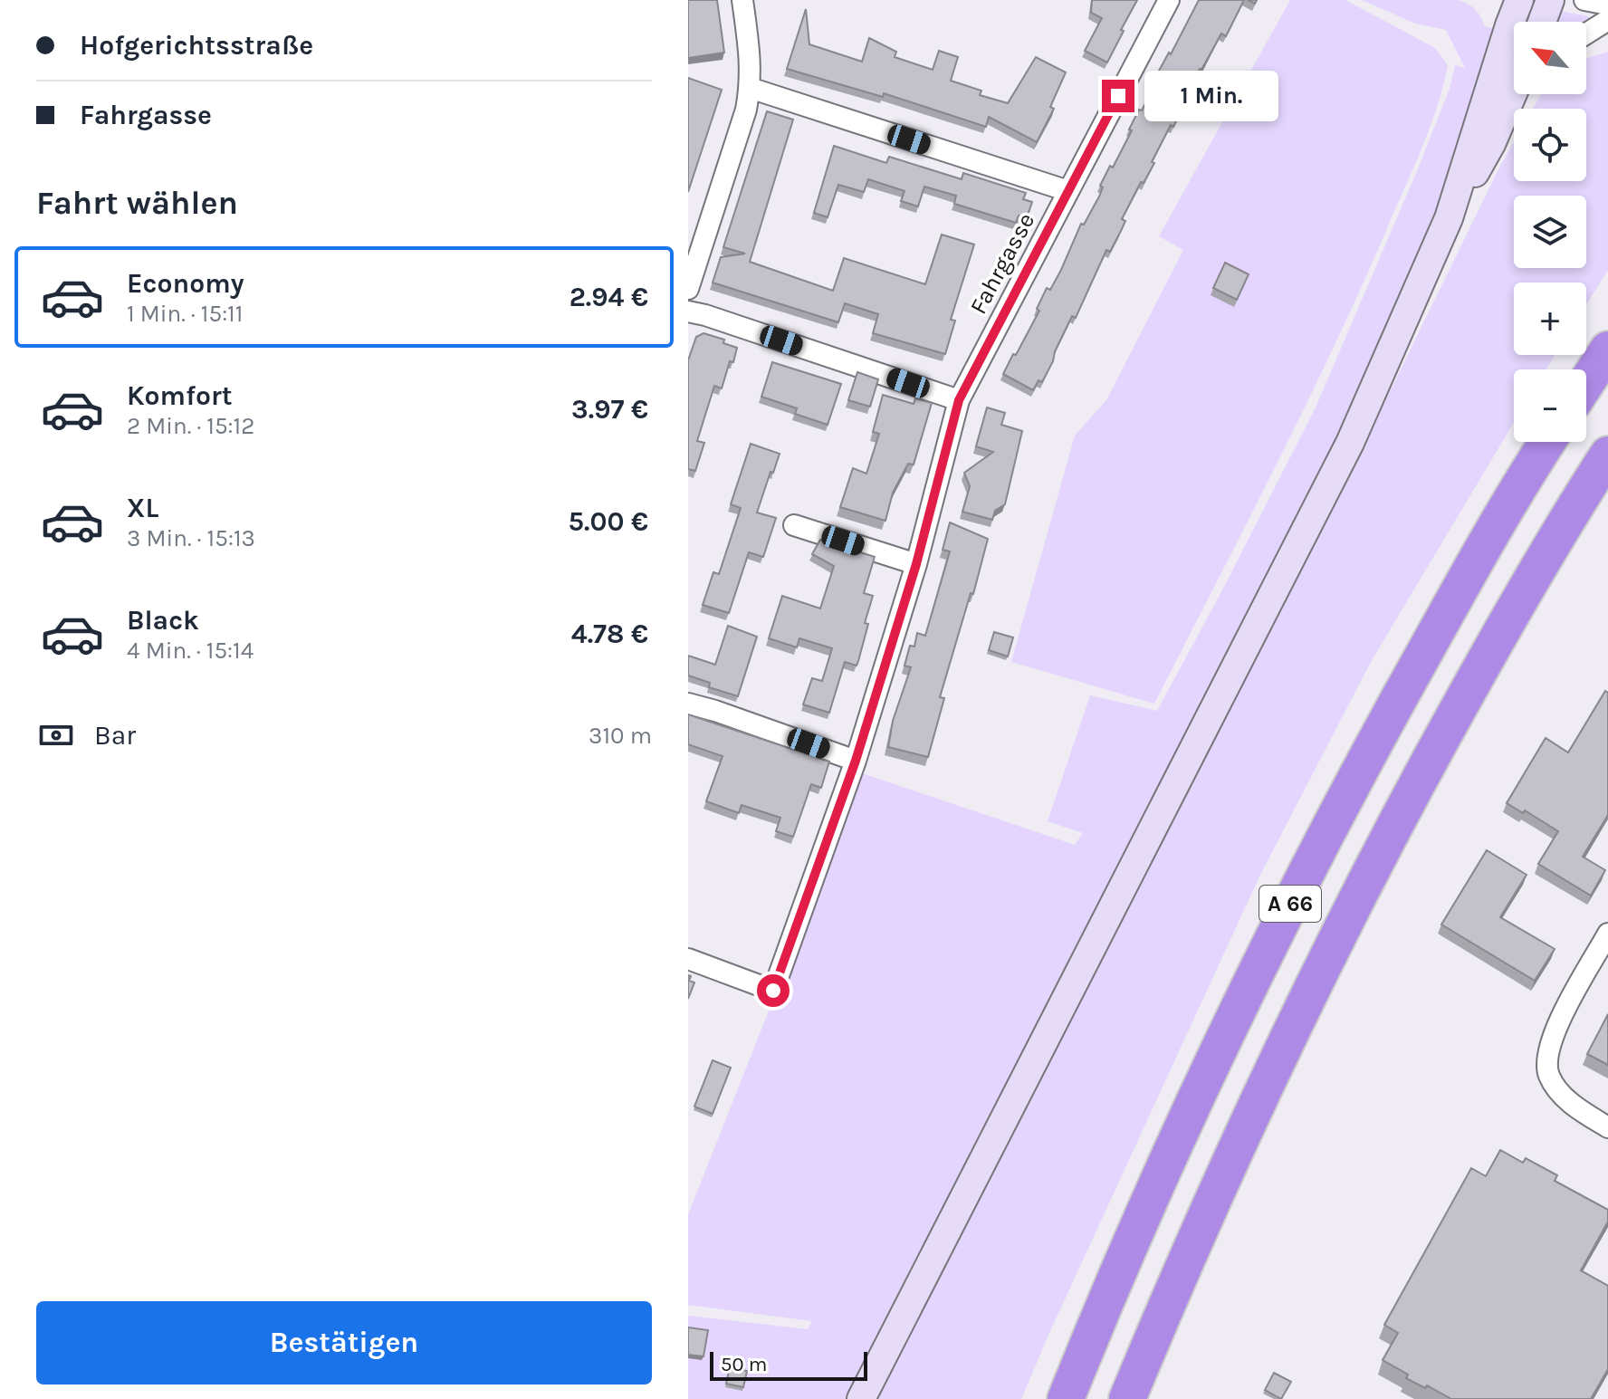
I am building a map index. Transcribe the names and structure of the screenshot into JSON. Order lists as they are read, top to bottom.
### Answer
{
  "streets": {
    "highway": ["A 66"],
    "street": ["Fahrgasse"]
  },
  "scale_bar": "50 m",
  "north": "top left",
  "page": {
    "banner": ["Hofgerichtsstraße", "Fahrgasse"],
    "map_buttons": ["+", "−"],
    "bubble": "1 Min.",
    "heading": "Fahrt wählen",
    "list": [
      {
        "name": "Economy",
        "note": "1 Min. · 15:11",
        "value": "2.94 €"
      },
      {
        "name": "Komfort",
        "note": "2 Min. · 15:12",
        "value": "3.97 €"
      },
      {
        "name": "XL",
        "note": "3 Min. · 15:13",
        "value": "5.00 €"
      },
      {
        "name": "Black",
        "note": "4 Min. · 15:14",
        "value": "4.78 €"
      }
    ],
    "pay": ["Bar", "310 m"],
    "buttons": "Bestätigen",
    "scale": "50 m"
  }
}
